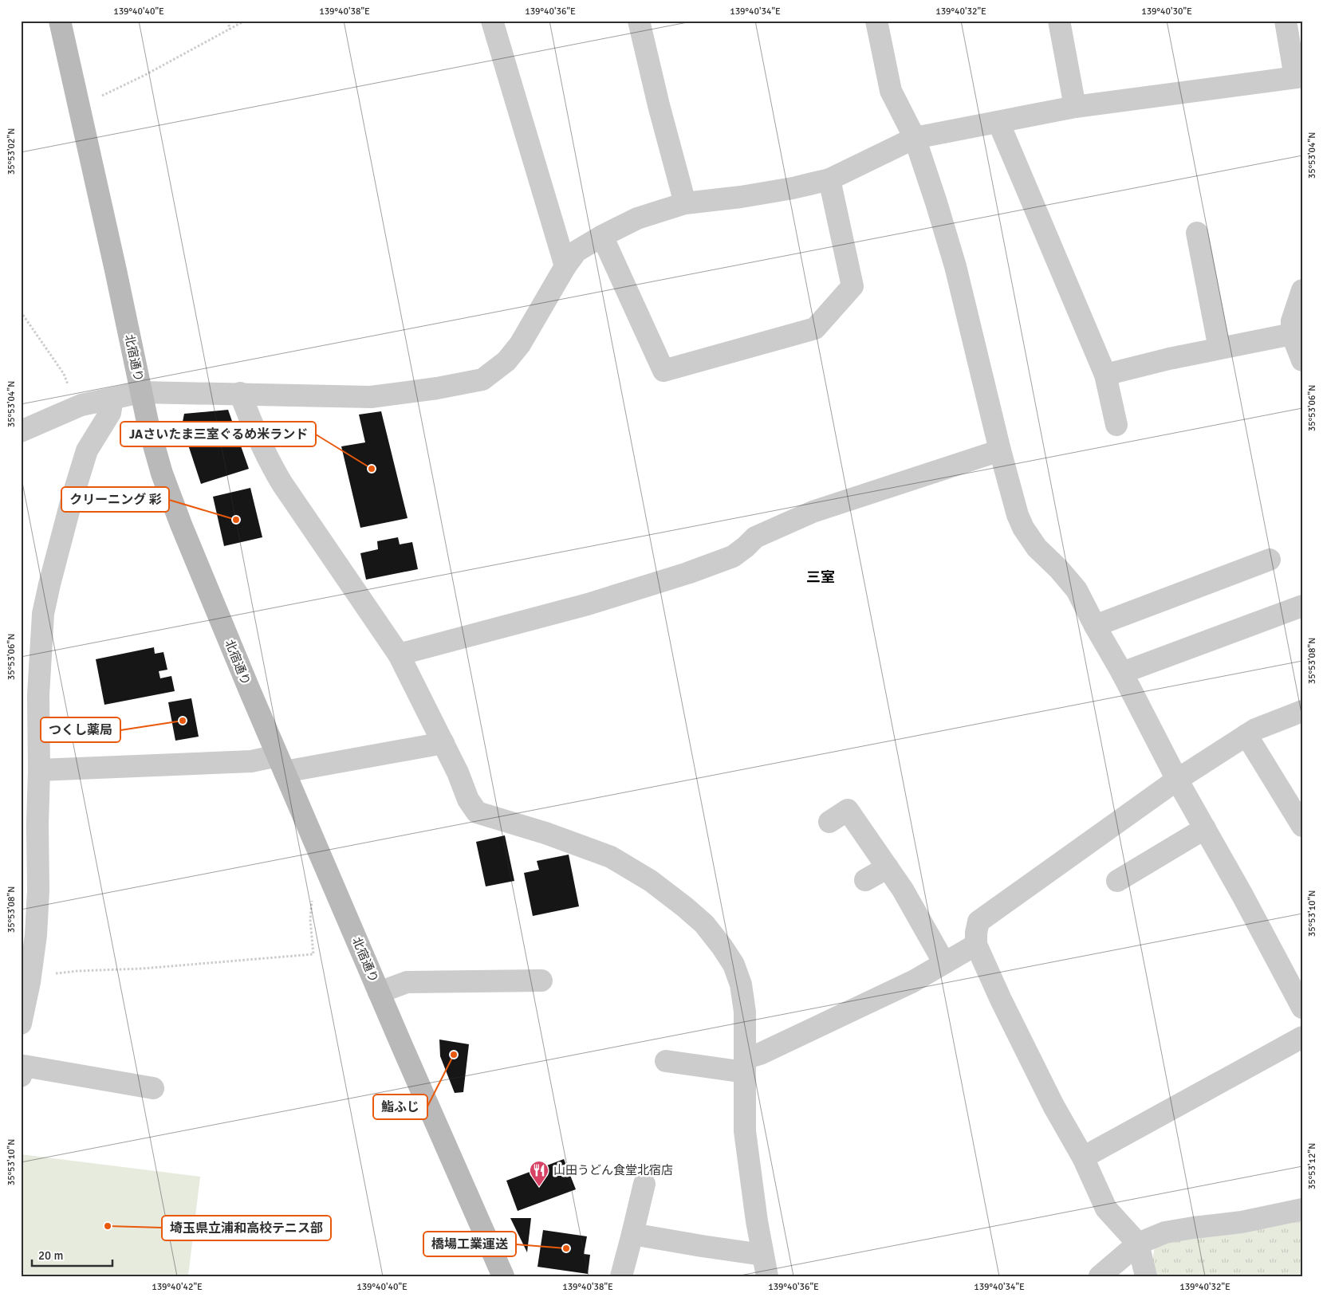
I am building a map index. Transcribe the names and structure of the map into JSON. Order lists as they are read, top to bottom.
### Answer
{
  "streets": {
    "street": ["北宿通り"]
  },
  "districts": ["三室"],
  "places": {
    "other": [
      "JAさいたま三室ぐるめ米ランド",
      "クリーニング 彩",
      "つくし薬局",
      "鮨ふじ",
      "埼玉県立浦和高校テニス部",
      "橋場工業運送"
    ],
    "restaurant": ["山田うどん食堂北宿店"]
  },
  "scale_bar": "20 m",
  "coordinates": [
    "139°40'40\"E",
    "139°40'38\"E",
    "139°40'36\"E",
    "139°40'34\"E",
    "139°40'32\"E",
    "139°40'30\"E",
    "35°53'02\"N",
    "35°53'04\"N",
    "35°53'06\"N",
    "35°53'08\"N",
    "35°53'10\"N",
    "35°53'12\"N",
    "139°40'42\"E"
  ]
}
